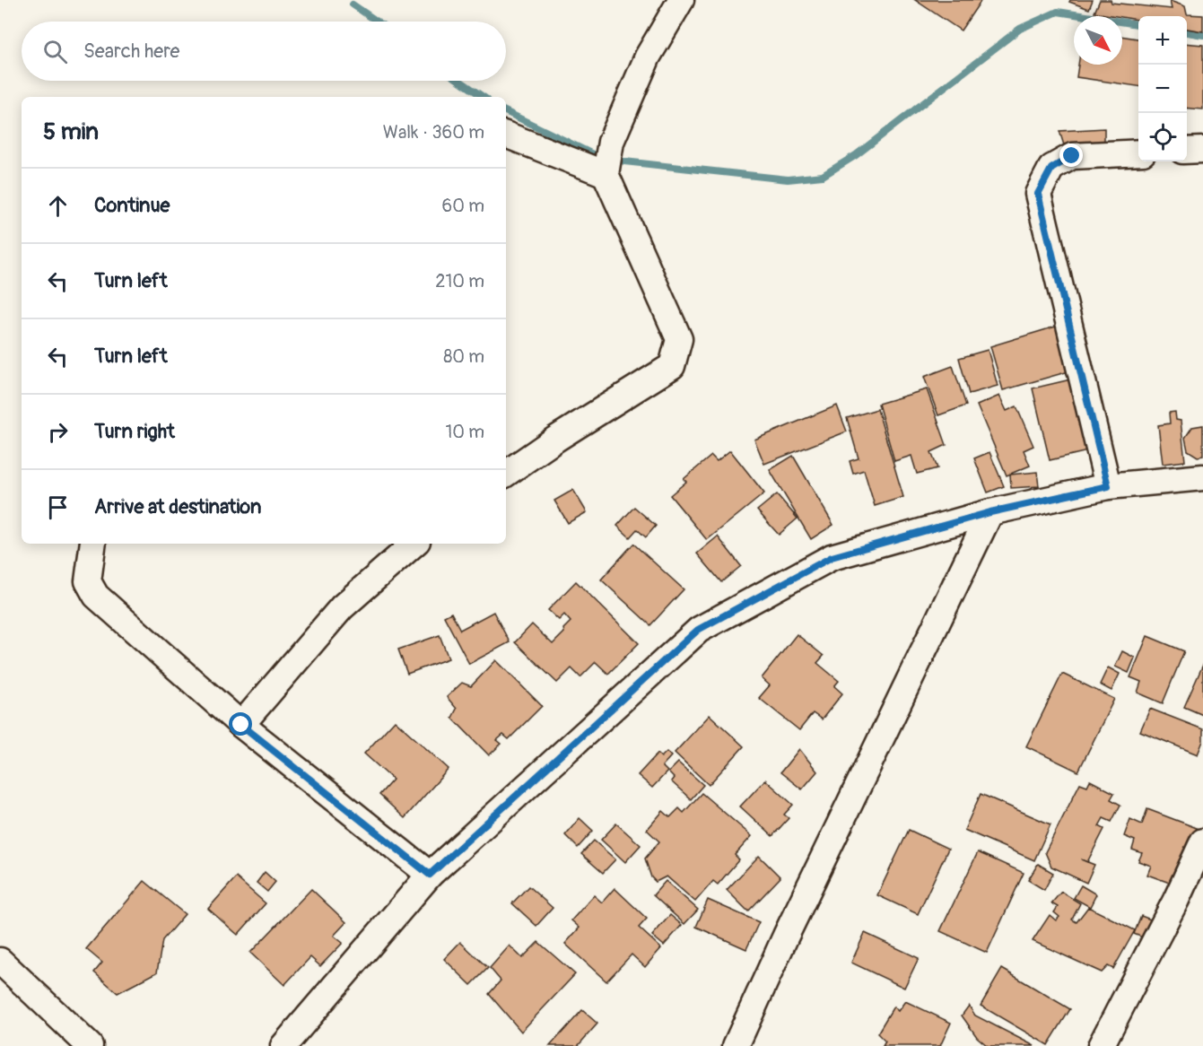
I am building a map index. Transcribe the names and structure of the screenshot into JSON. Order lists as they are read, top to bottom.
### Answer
{
  "north": "bottom right",
  "page": {
    "map_buttons": ["+", "−"],
    "search": "Search here",
    "heading": ["5 min", "Walk · 360 m"],
    "list": [
      ["Continue", "60 m"],
      ["Turn left", "210 m"],
      ["Turn left", "80 m"],
      ["Turn right", "10 m"],
      "Arrive at destination"
    ]
  }
}
